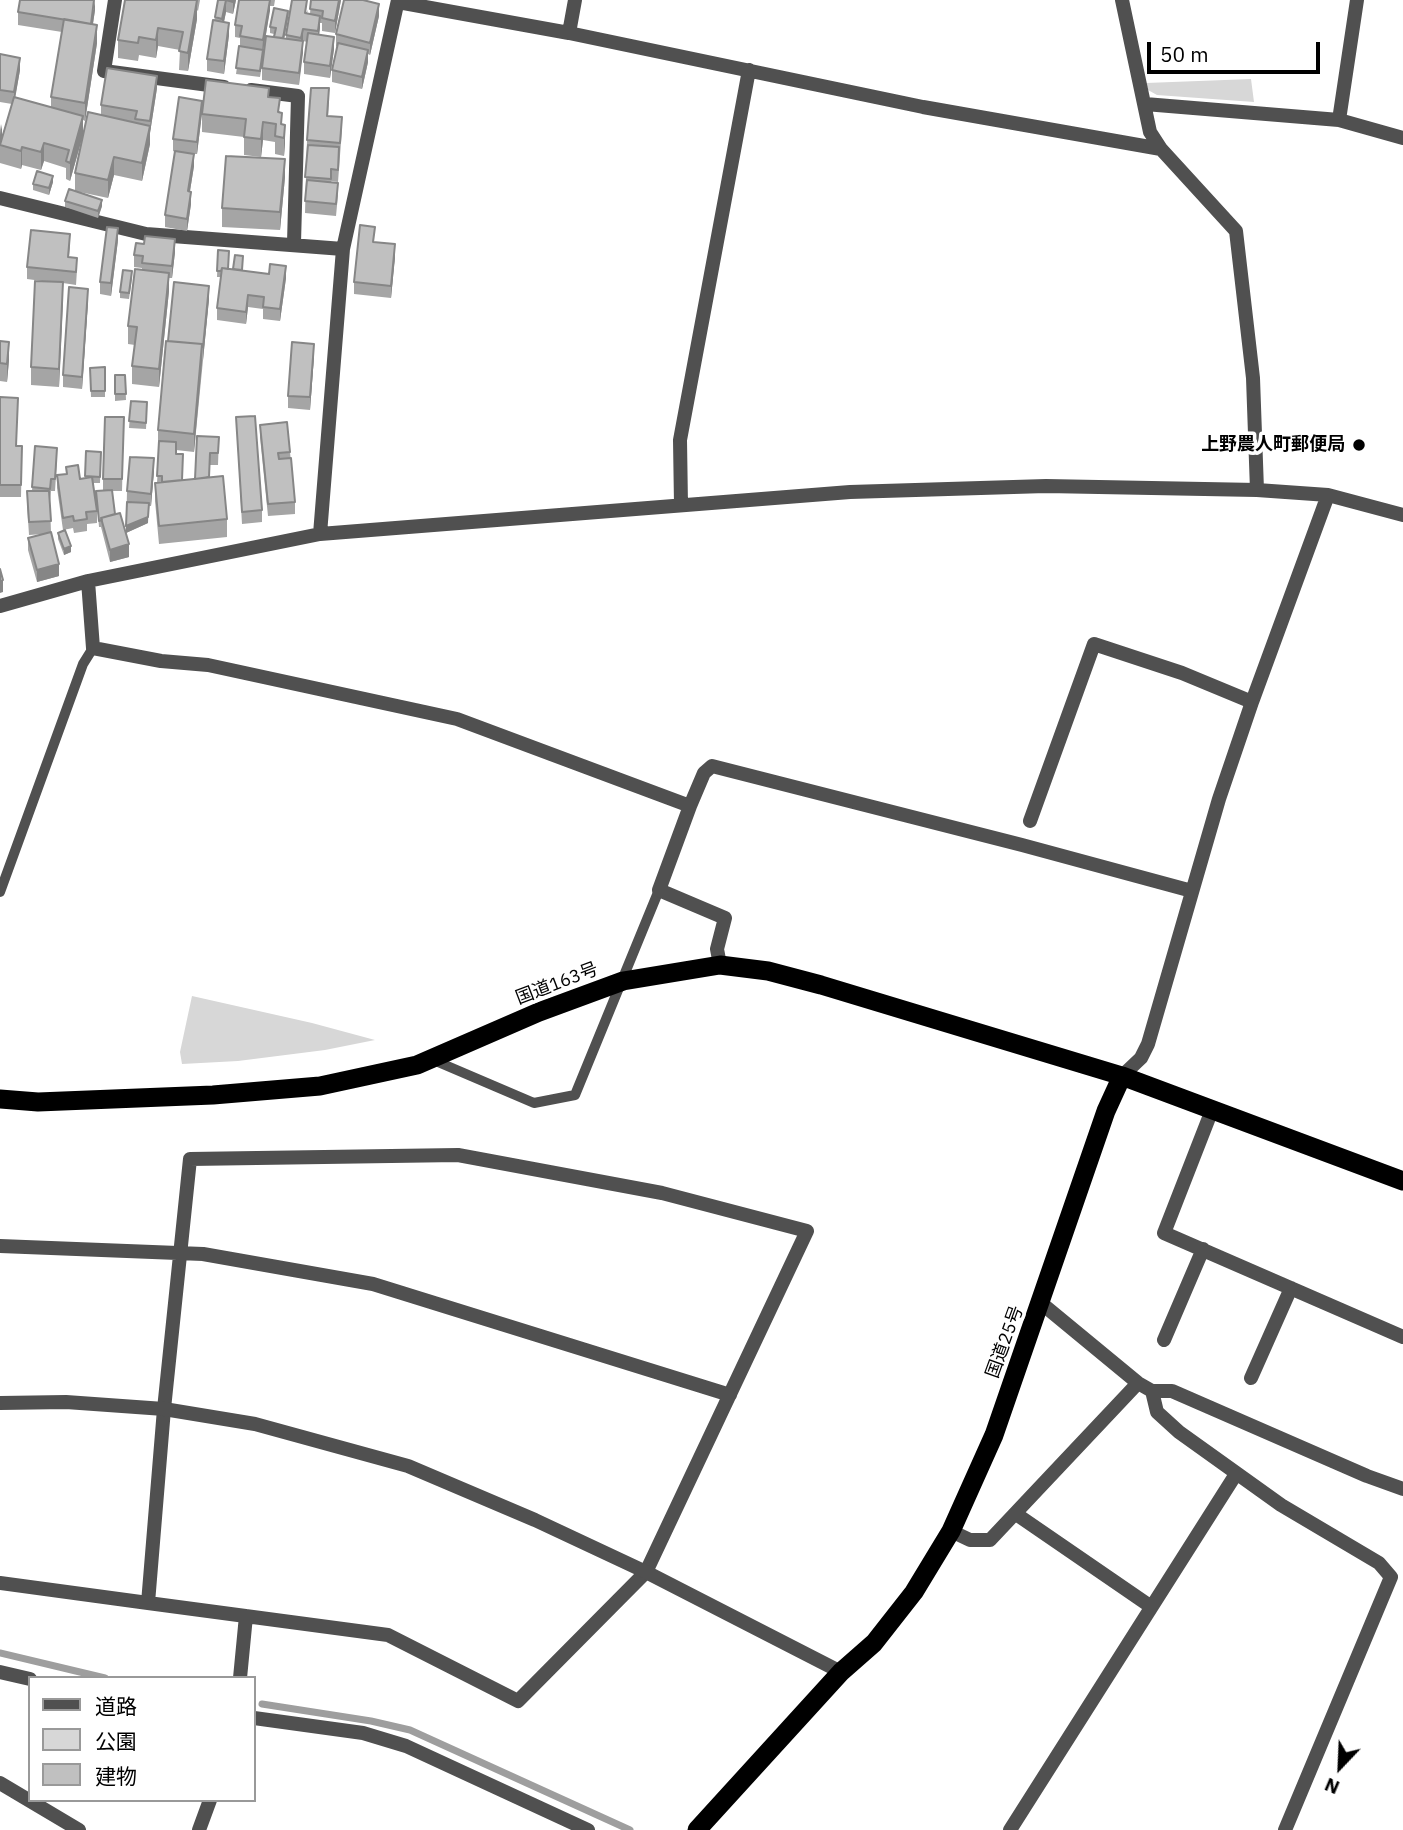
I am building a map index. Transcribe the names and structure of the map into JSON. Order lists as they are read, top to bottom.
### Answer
{
  "streets": {
    "highway": ["国道163号", "国道25号"]
  },
  "crossings": [
    ["国道163号", "国道25号"]
  ],
  "places": ["上野農人町郵便局"],
  "legend": ["道路", "公園", "建物"],
  "scale_bar": "50 m",
  "north": "bottom left"
}
